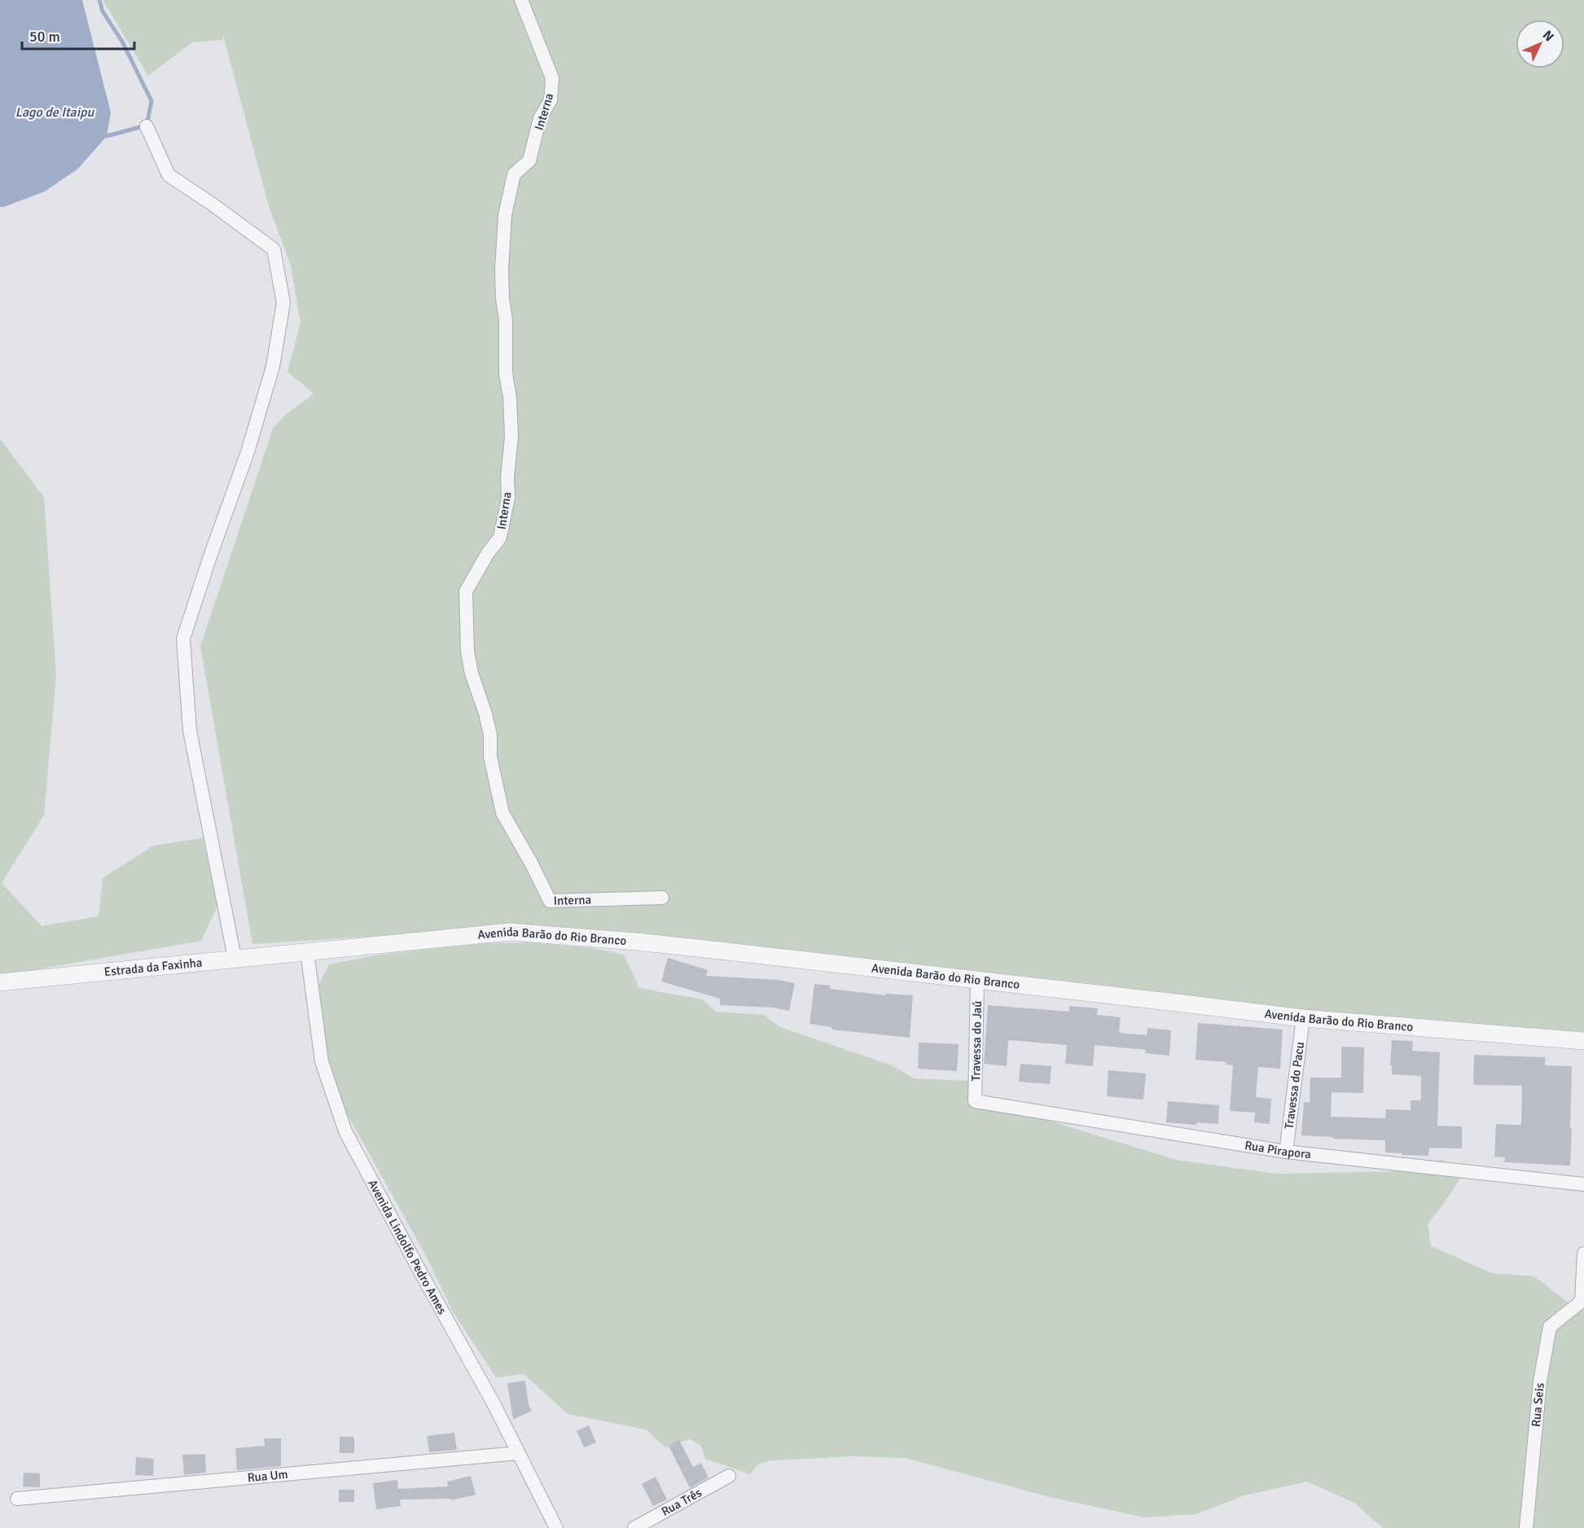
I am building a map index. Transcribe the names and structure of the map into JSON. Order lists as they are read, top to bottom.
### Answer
{
  "streets": {
    "street": [
      "Interna",
      "Avenida Barão do Rio Branco",
      "Estrada da Faxinha",
      "Travessa do Jaú",
      "Travessa do Pacu",
      "Rua Pirapora",
      "Avenida Lindolfo Pedro Ames",
      "Rua Seis",
      "Rua Um",
      "Rua Três"
    ]
  },
  "crossings": [
    ["Avenida Barão do Rio Branco", "Estrada da Faxinha"],
    ["Avenida Barão do Rio Branco", "Travessa do Jaú"],
    ["Avenida Barão do Rio Branco", "Travessa do Pacu"],
    ["Avenida Barão do Rio Branco", "Avenida Lindolfo Pedro Ames"],
    ["Estrada da Faxinha", "Avenida Lindolfo Pedro Ames"],
    ["Travessa do Jaú", "Rua Pirapora"],
    ["Travessa do Pacu", "Rua Pirapora"],
    ["Avenida Lindolfo Pedro Ames", "Rua Um"]
  ],
  "water": ["Lago de Itaipu"],
  "scale_bar": "50 m",
  "north": "top right"
}
